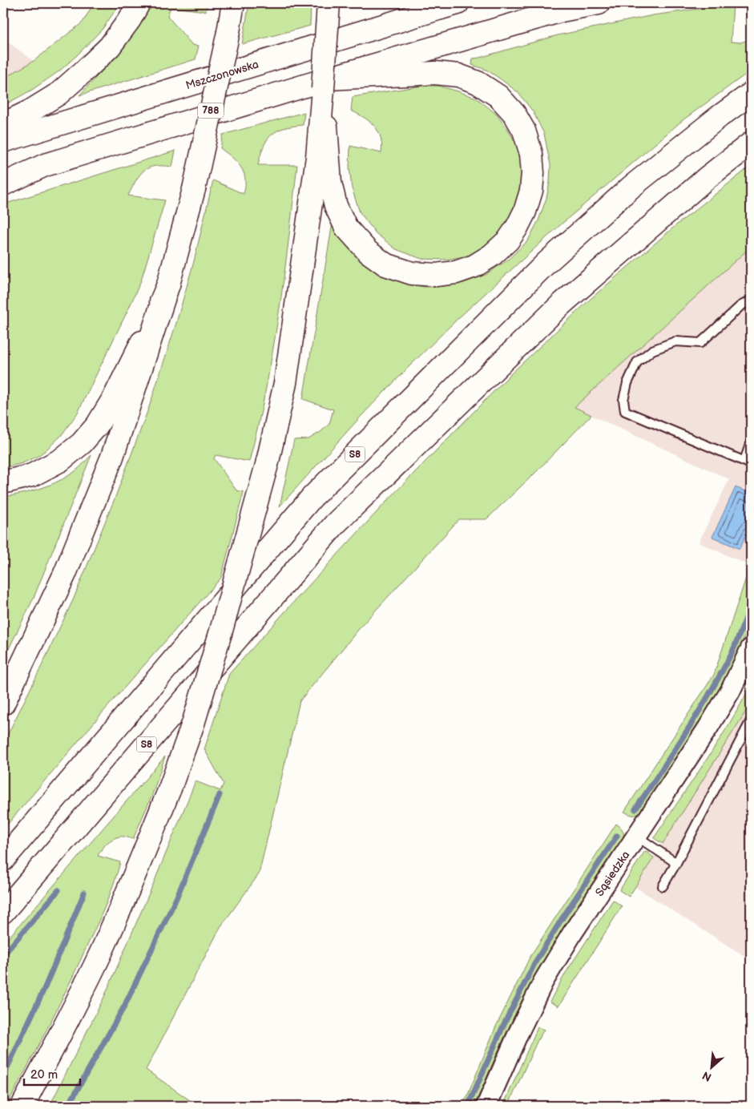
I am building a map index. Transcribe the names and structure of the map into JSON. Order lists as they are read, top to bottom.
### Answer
{
  "streets": {
    "main road": ["Mszczonowska", "788", "S8"],
    "street": ["Sąsiedzka"]
  },
  "scale_bar": "20 m",
  "north": "bottom left"
}
